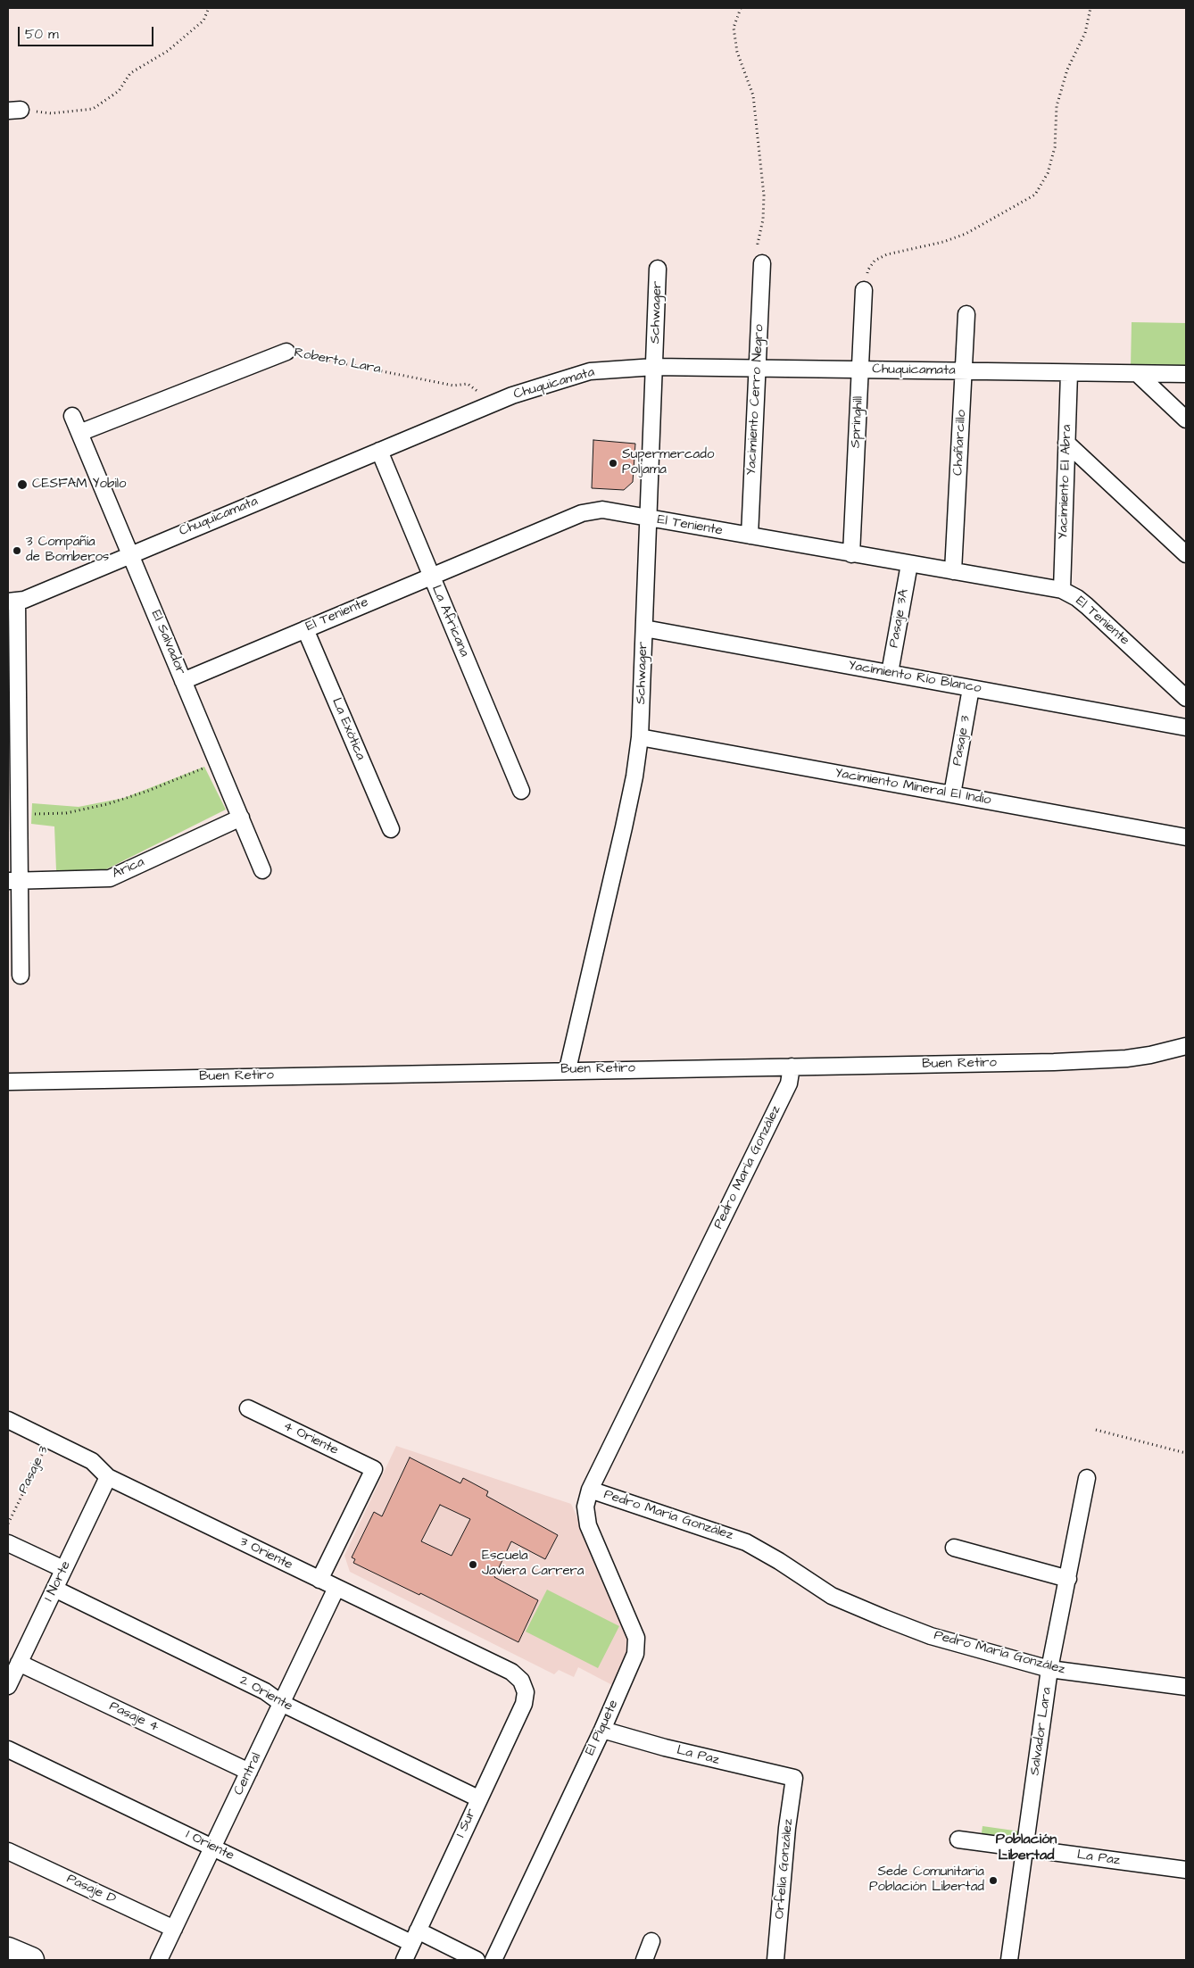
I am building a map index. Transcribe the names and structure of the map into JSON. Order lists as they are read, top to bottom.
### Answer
{
  "streets": {
    "street": [
      "Schwager",
      "Roberto Lara",
      "Chuquicamata",
      "Yacimiento Cerro Negro",
      "Springhill",
      "Chañarcillo",
      "Yacimiento El Abra",
      "El Teniente",
      "Pasaje 3A",
      "La Africana",
      "El Salvador",
      "Yacimiento Río Blanco",
      "La Exótica",
      "Pasaje 3",
      "Yacimiento Mineral El Indio",
      "Arica",
      "Buen Retiro",
      "Pedro María González",
      "4 Oriente",
      "3 Oriente",
      "1 Norte",
      "2 Oriente",
      "Pasaje 4",
      "El Piquete",
      "Salvador Lara",
      "La Paz",
      "Central",
      "1 Sur",
      "1 Oriente",
      "Orfelia González",
      "Pasaje D"
    ]
  },
  "crossings": [
    ["Schwager", "Chuquicamata"],
    ["Schwager", "El Teniente"],
    ["Schwager", "Yacimiento Río Blanco"],
    ["Schwager", "Yacimiento Mineral El Indio"],
    ["Schwager", "Buen Retiro"],
    ["Roberto Lara", "Chuquicamata"],
    ["Roberto Lara", "El Salvador"],
    ["Chuquicamata", "Yacimiento Cerro Negro"],
    ["Chuquicamata", "Springhill"],
    ["Chuquicamata", "Chañarcillo"],
    ["Chuquicamata", "Yacimiento El Abra"],
    ["Chuquicamata", "La Africana"],
    ["Chuquicamata", "El Salvador"],
    ["Yacimiento Cerro Negro", "El Teniente"],
    ["Springhill", "El Teniente"],
    ["Chañarcillo", "El Teniente"],
    ["Yacimiento El Abra", "El Teniente"],
    ["El Teniente", "Pasaje 3A"],
    ["El Teniente", "La Africana"],
    ["El Teniente", "El Salvador"],
    ["El Teniente", "La Exótica"],
    ["Pasaje 3A", "Yacimiento Río Blanco"],
    ["El Salvador", "Arica"],
    ["Yacimiento Río Blanco", "Pasaje 3"],
    ["Pasaje 3", "Yacimiento Mineral El Indio"],
    ["Pasaje 3", "3 Oriente"],
    ["Buen Retiro", "Pedro María González"],
    ["Pedro María González", "El Piquete"],
    ["Pedro María González", "Salvador Lara"],
    ["4 Oriente", "3 Oriente"],
    ["3 Oriente", "1 Norte"],
    ["3 Oriente", "Central"],
    ["3 Oriente", "1 Sur"],
    ["1 Norte", "2 Oriente"],
    ["1 Norte", "Pasaje 4"],
    ["2 Oriente", "Central"],
    ["2 Oriente", "1 Sur"],
    ["Pasaje 4", "Central"],
    ["El Piquete", "La Paz"],
    ["Salvador Lara", "La Paz"],
    ["La Paz", "Orfelia González"],
    ["Central", "1 Oriente"],
    ["Central", "Pasaje D"],
    ["1 Sur", "1 Oriente"]
  ],
  "districts": ["Población Libertad"],
  "places": [
    "Supermercado Poljama",
    "CESFAM Yobilo",
    "3 Compañía de Bomberos",
    "Escuela Javiera Carrera",
    "Sede Comunitaria Población Libertad"
  ],
  "scale_bar": "50 m"
}
